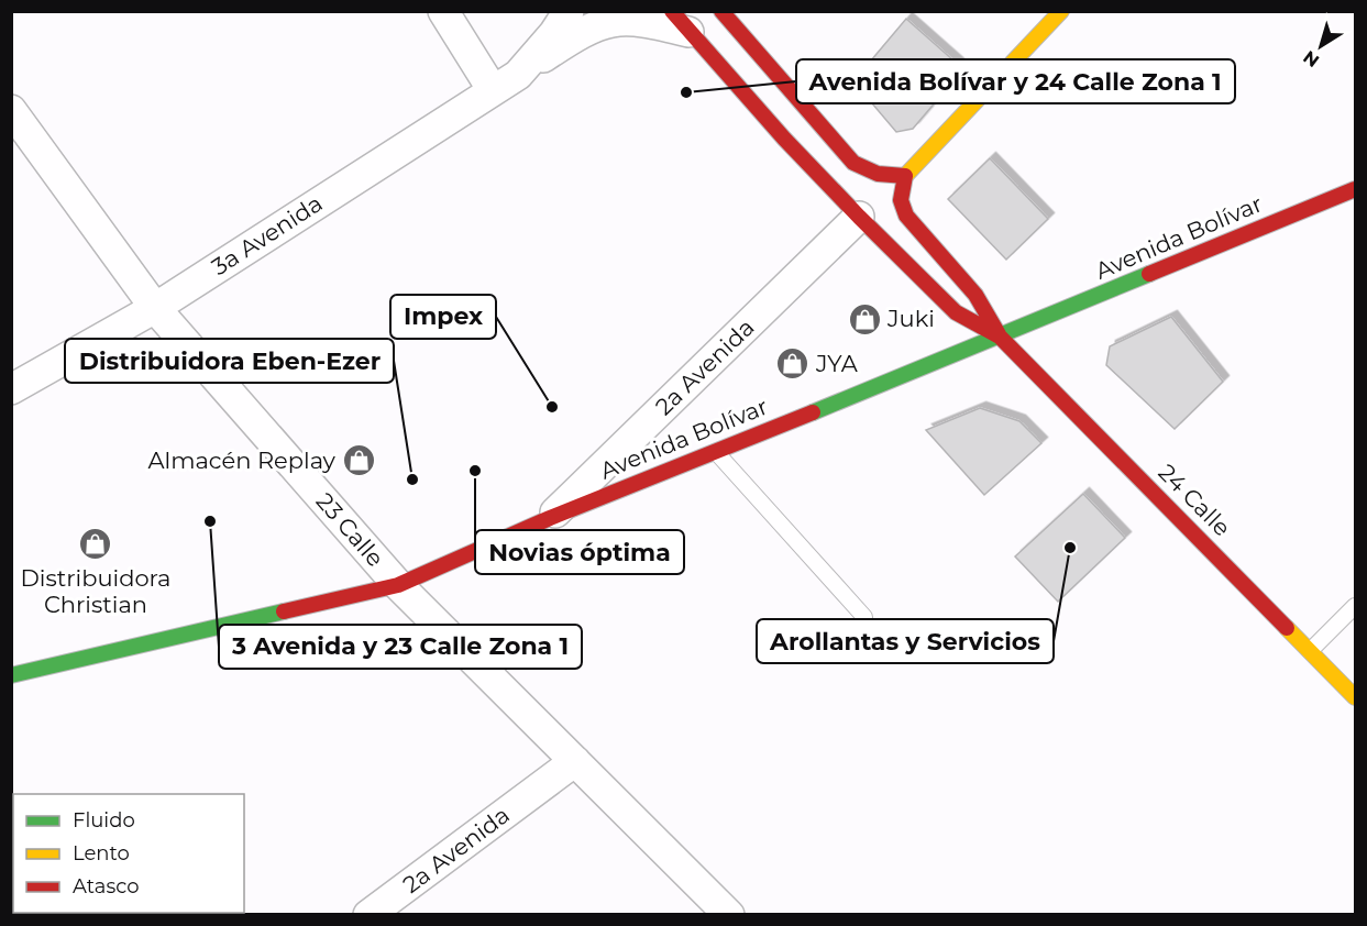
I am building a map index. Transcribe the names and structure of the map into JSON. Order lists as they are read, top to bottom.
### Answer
{
  "streets": {
    "main road": ["Avenida Bolívar", "24 Calle"],
    "street": ["3a Avenida", "2a Avenida", "23 Calle"]
  },
  "crossings": [
    ["3a Avenida", "24 Calle"],
    ["3a Avenida", "23 Calle"],
    ["Avenida Bolívar", "2a Avenida"],
    ["Avenida Bolívar", "24 Calle"],
    ["Avenida Bolívar", "23 Calle"],
    ["2a Avenida", "24 Calle"],
    ["2a Avenida", "23 Calle"]
  ],
  "places": {
    "other": [
      "Avenida Bolívar y 24 Calle Zona 1",
      "Impex",
      "Novias óptima",
      "Distribuidora Eben-Ezer",
      "3 Avenida y 23 Calle Zona 1",
      "Arollantas y Servicios"
    ],
    "shop": [
      "Juki",
      "JYA",
      "Almacén Replay",
      "Distribuidora Christian"
    ]
  },
  "legend": ["Fluido", "Lento", "Atasco"],
  "north": "bottom left"
}
